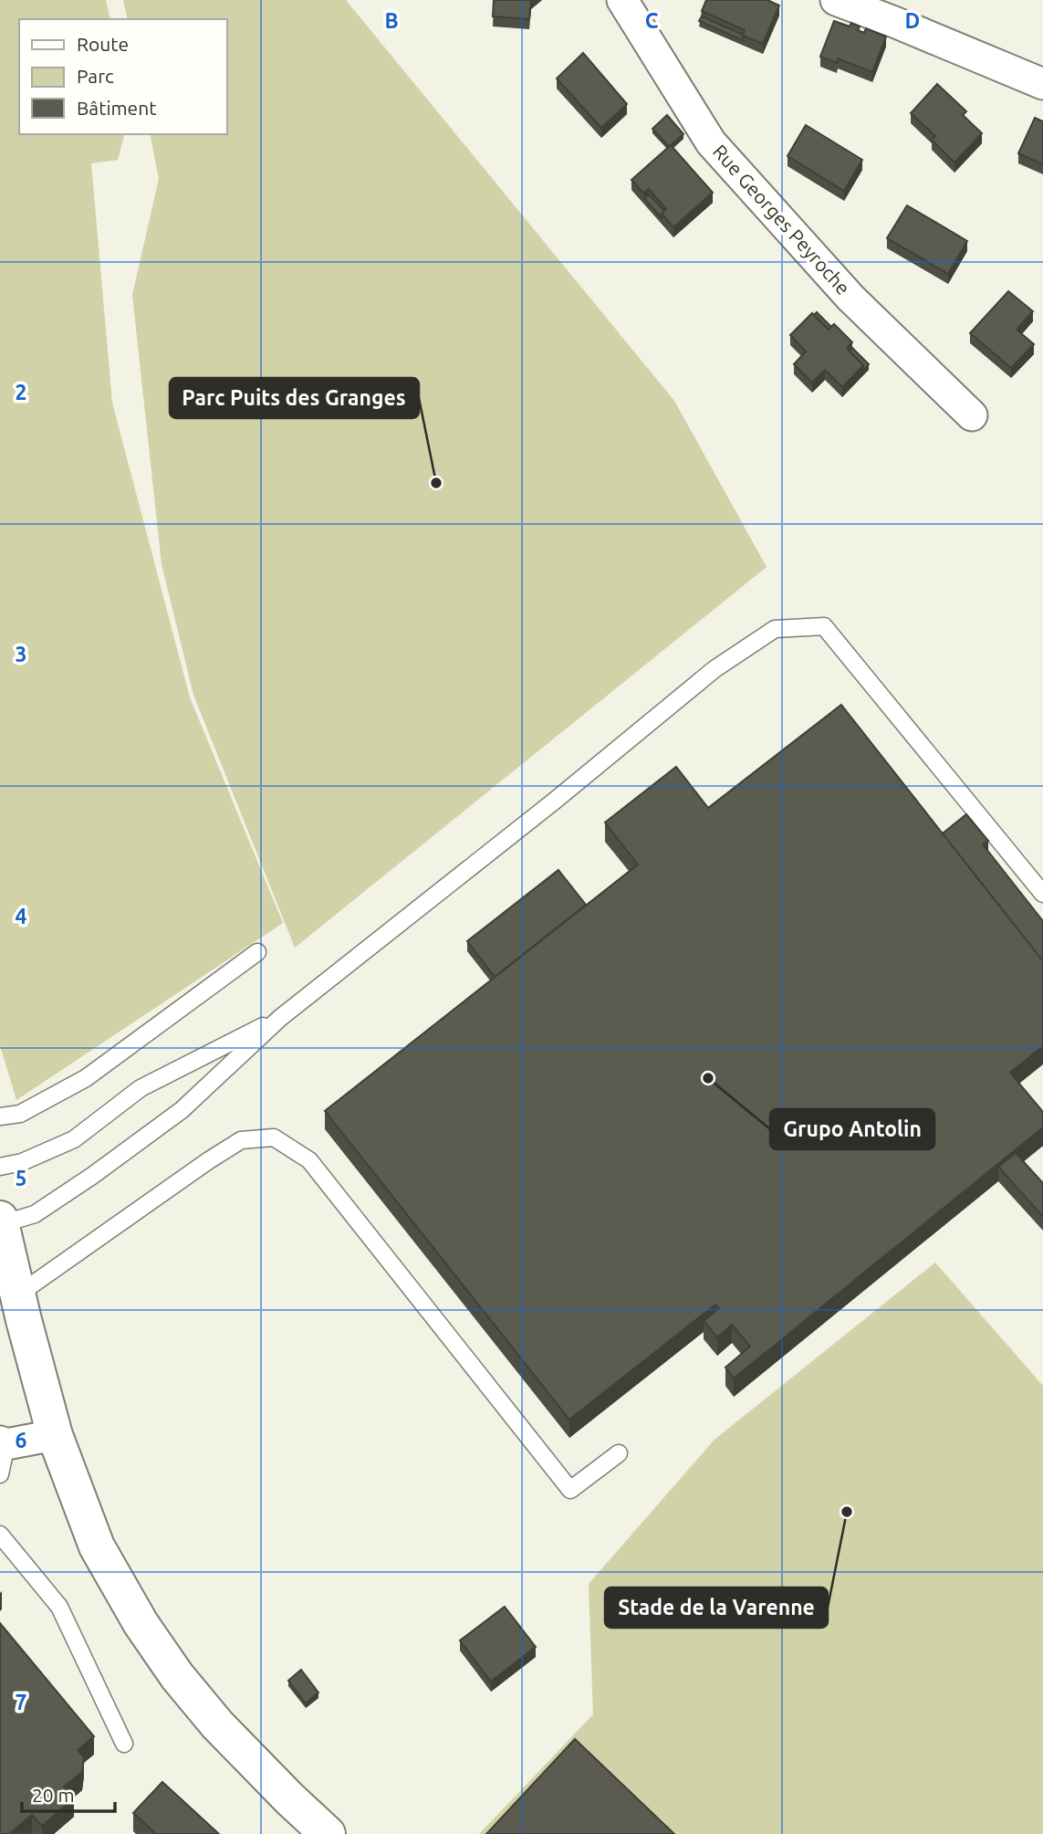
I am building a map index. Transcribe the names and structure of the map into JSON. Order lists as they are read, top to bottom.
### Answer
{
  "streets": {
    "street": ["Rue Georges Peyroche"]
  },
  "places": ["Parc Puits des Granges", "Grupo Antolin", "Stade de la Varenne"],
  "legend": ["Route", "Parc", "Bâtiment"],
  "scale_bar": "20 m",
  "grid": {
    "columns": ["B", "C", "D"],
    "rows": [
      "2",
      "3",
      "4",
      "5",
      "6",
      "7"
    ]
  }
}
